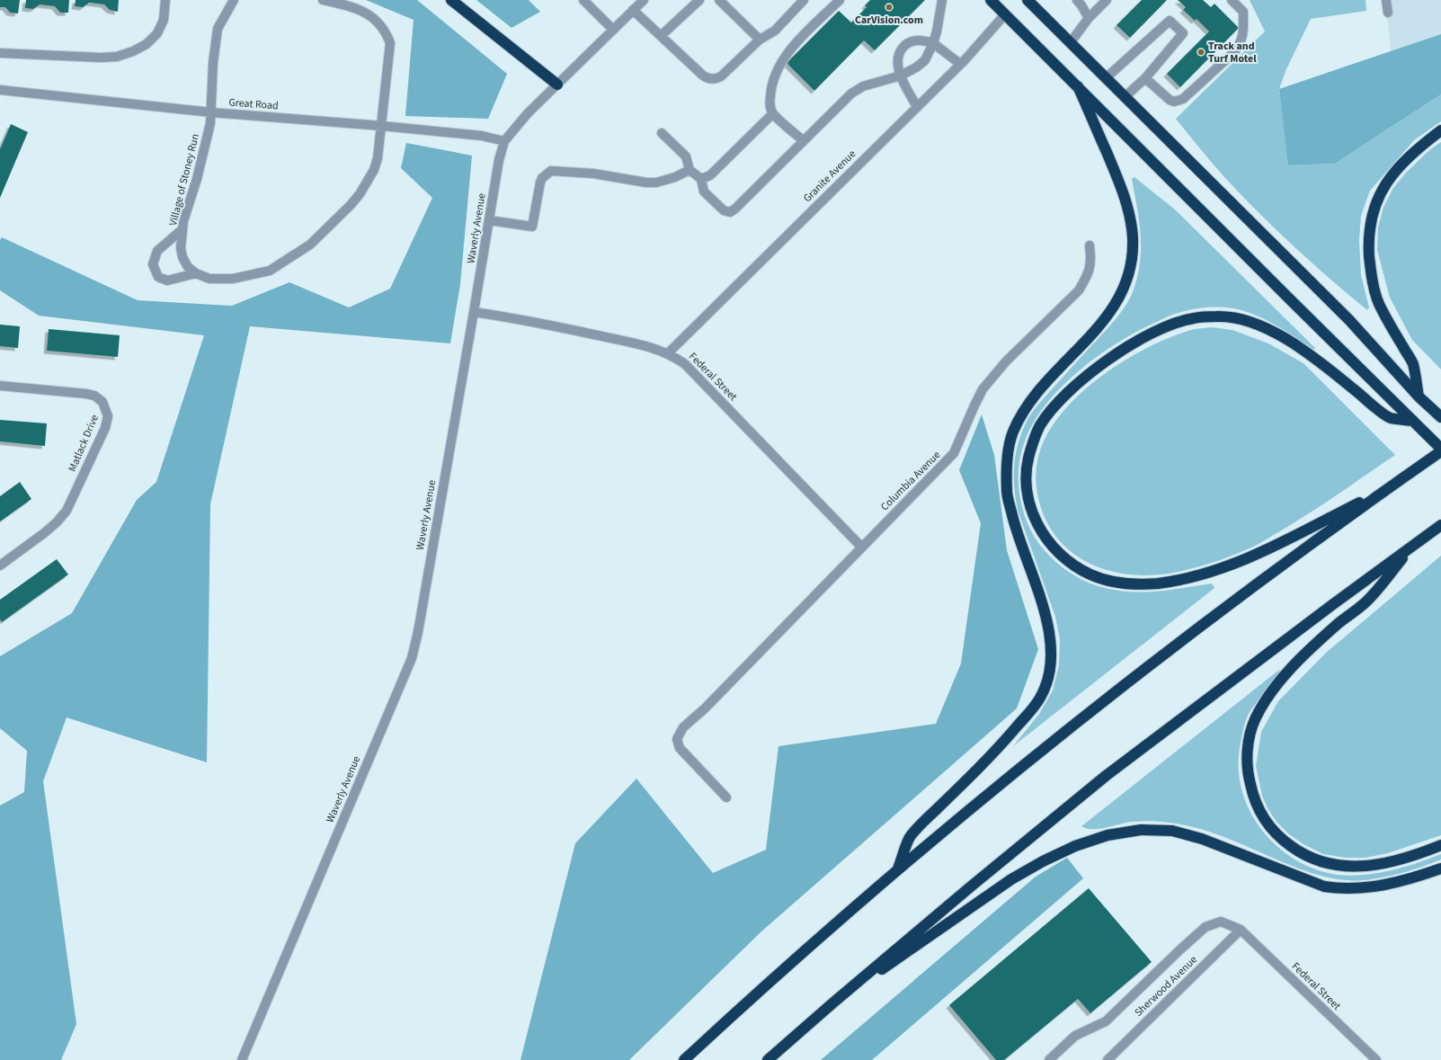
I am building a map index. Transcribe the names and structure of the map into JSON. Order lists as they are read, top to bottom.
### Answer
{
  "streets": {
    "street": [
      "Great Road",
      "Granite Avenue",
      "Village of Stoney Run",
      "Waverly Avenue",
      "Federal Street",
      "Matlack Drive",
      "Columbia Avenue",
      "Sherwood Avenue"
    ]
  },
  "crossings": [
    ["Great Road", "Village of Stoney Run"],
    ["Great Road", "Waverly Avenue"],
    ["Granite Avenue", "Federal Street"],
    ["Waverly Avenue", "Federal Street"],
    ["Federal Street", "Columbia Avenue"],
    ["Federal Street", "Sherwood Avenue"]
  ],
  "places": ["CarVision.com", "Track and Turf Motel"]
}
